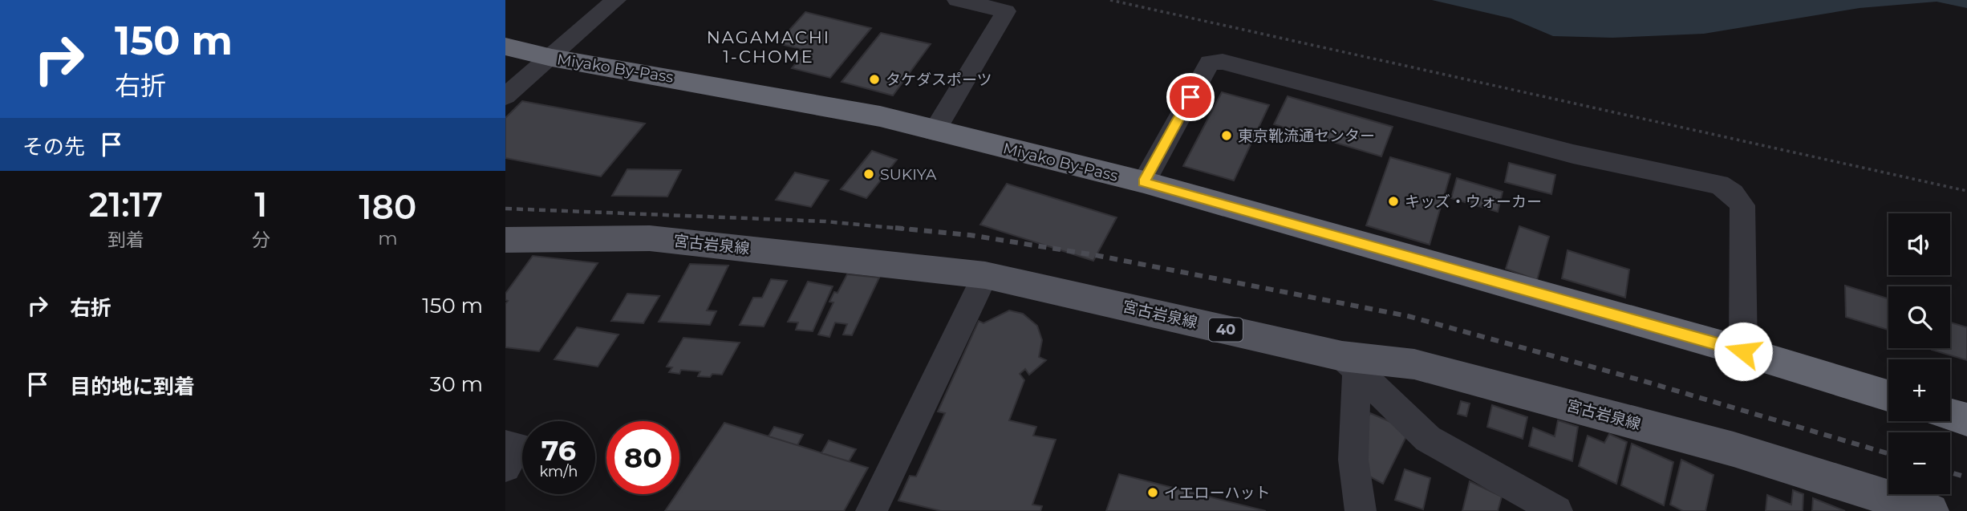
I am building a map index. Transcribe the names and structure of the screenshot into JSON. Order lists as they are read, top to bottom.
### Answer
{
  "streets": {
    "highway": ["Miyako By-Pass"],
    "main road": ["宮古岩泉線", "40"]
  },
  "districts": ["NAGAMACHI 1-CHOME"],
  "places": [
    "タケダスポーツ",
    "東京靴流通センター",
    "SUKIYA",
    "キッズ・ウォーカー",
    "イエローハット"
  ],
  "page": {
    "turn": ["150 m", "右折"],
    "then": "その先",
    "eta": [
      "21:17",
      "到着",
      "1",
      "分",
      "180",
      "m"
    ],
    "map_buttons": ["+", "−"],
    "list": [
      {
        "name": "右折",
        "value": "150 m"
      },
      {
        "name": "目的地に到着",
        "value": "30 m"
      }
    ],
    "speed": "76 km/h",
    "limit": "80"
  }
}
